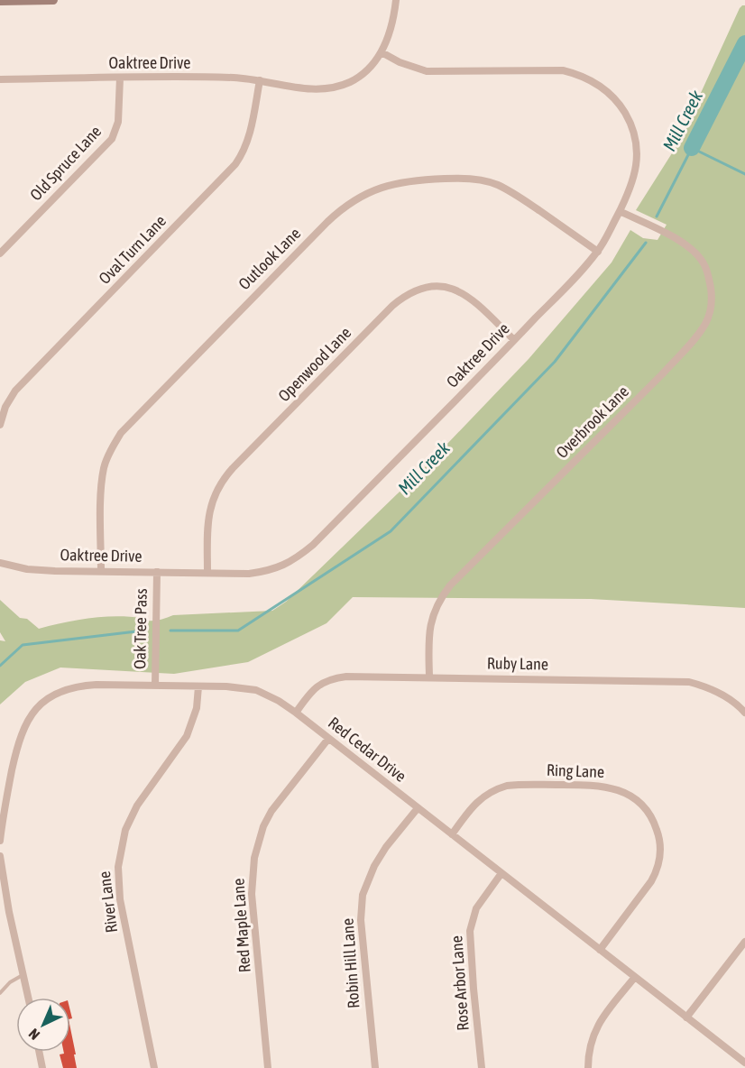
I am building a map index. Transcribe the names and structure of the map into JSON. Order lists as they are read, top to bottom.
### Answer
{
  "streets": {
    "street": [
      "Oaktree Drive",
      "Old Spruce Lane",
      "Oval Turn Lane",
      "Outlook Lane",
      "Openwood Lane",
      "Overbrook Lane",
      "Oak Tree Pass",
      "Ruby Lane",
      "Red Cedar Drive",
      "Ring Lane",
      "River Lane",
      "Red Maple Lane",
      "Robin Hill Lane",
      "Rose Arbor Lane"
    ]
  },
  "crossings": [
    ["Oaktree Drive", "Old Spruce Lane"],
    ["Oaktree Drive", "Oval Turn Lane"],
    ["Oaktree Drive", "Outlook Lane"],
    ["Oaktree Drive", "Openwood Lane"],
    ["Oaktree Drive", "Overbrook Lane"],
    ["Oaktree Drive", "Oak Tree Pass"],
    ["Overbrook Lane", "Ruby Lane"],
    ["Oak Tree Pass", "Red Cedar Drive"],
    ["Ruby Lane", "Red Cedar Drive"],
    ["Red Cedar Drive", "Ring Lane"],
    ["Red Cedar Drive", "River Lane"],
    ["Red Cedar Drive", "Red Maple Lane"],
    ["Red Cedar Drive", "Robin Hill Lane"],
    ["Red Cedar Drive", "Rose Arbor Lane"]
  ],
  "water": ["Mill Creek"],
  "north": "bottom left"
}
